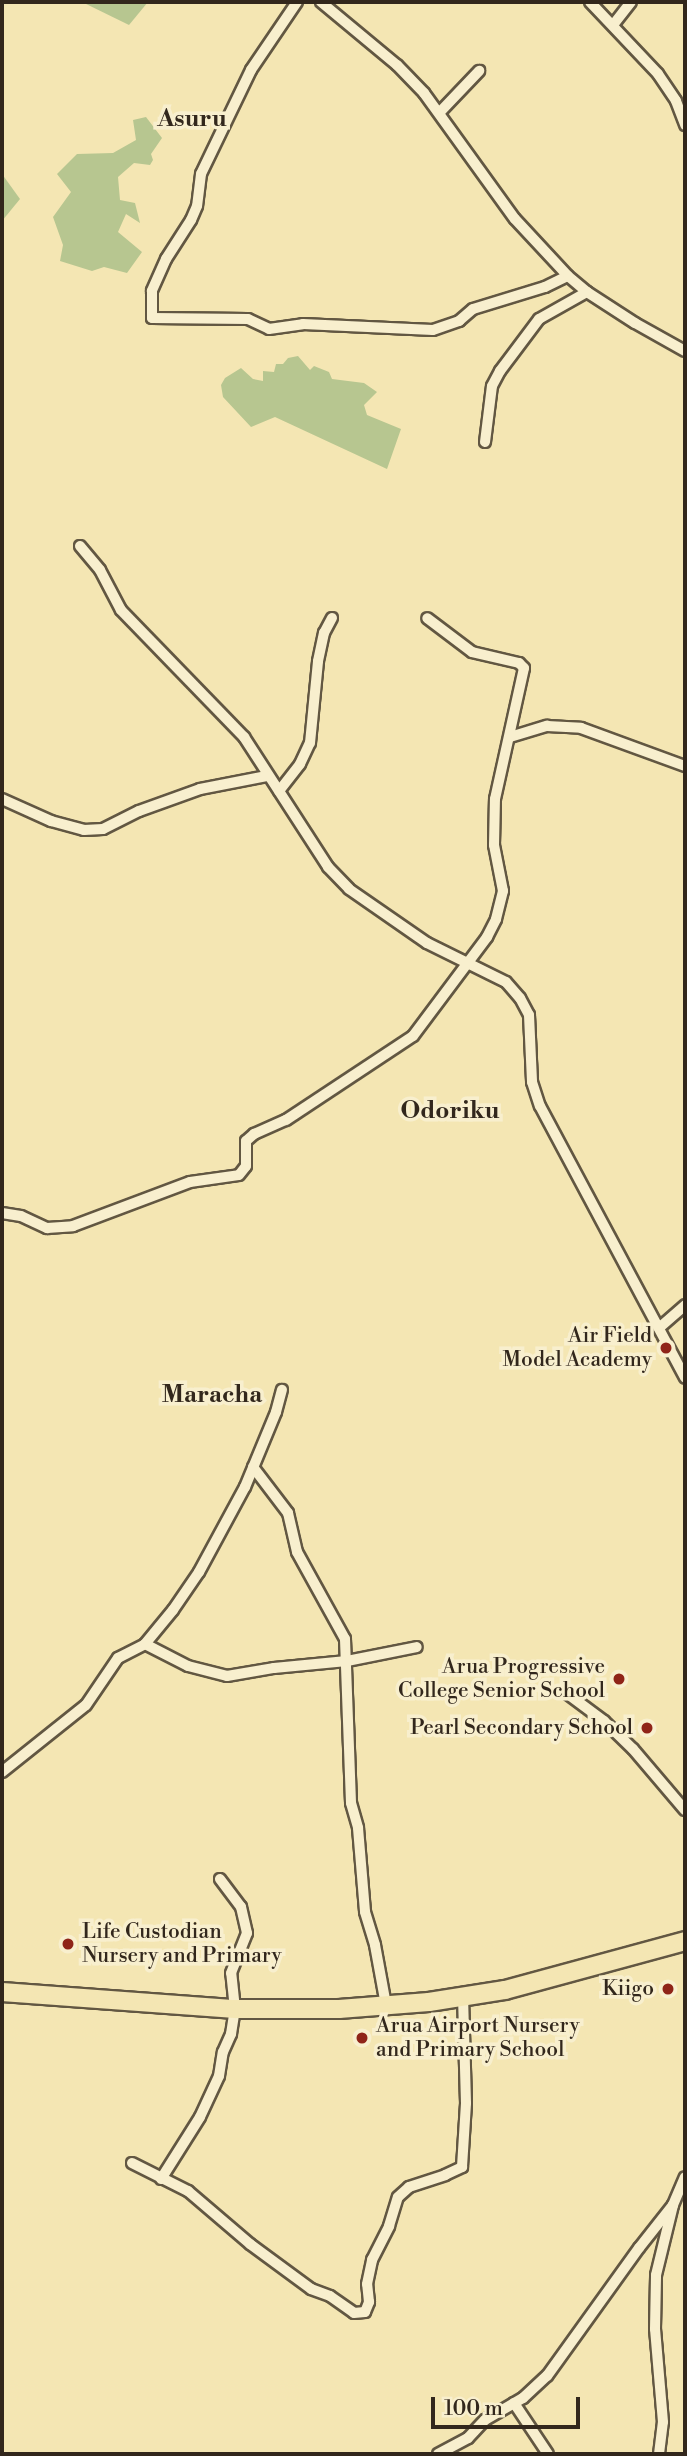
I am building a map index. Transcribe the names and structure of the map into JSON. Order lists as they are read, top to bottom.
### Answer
{
  "districts": ["Asuru", "Odoriku", "Maracha"],
  "places": [
    "Air Field Model Academy",
    "Arua Progressive College Senior School",
    "Pearl Secondary School",
    "Life Custodian Nursery and Primary",
    "Kiigo",
    "Arua Airport Nursery and Primary School"
  ],
  "scale_bar": "100 m"
}
